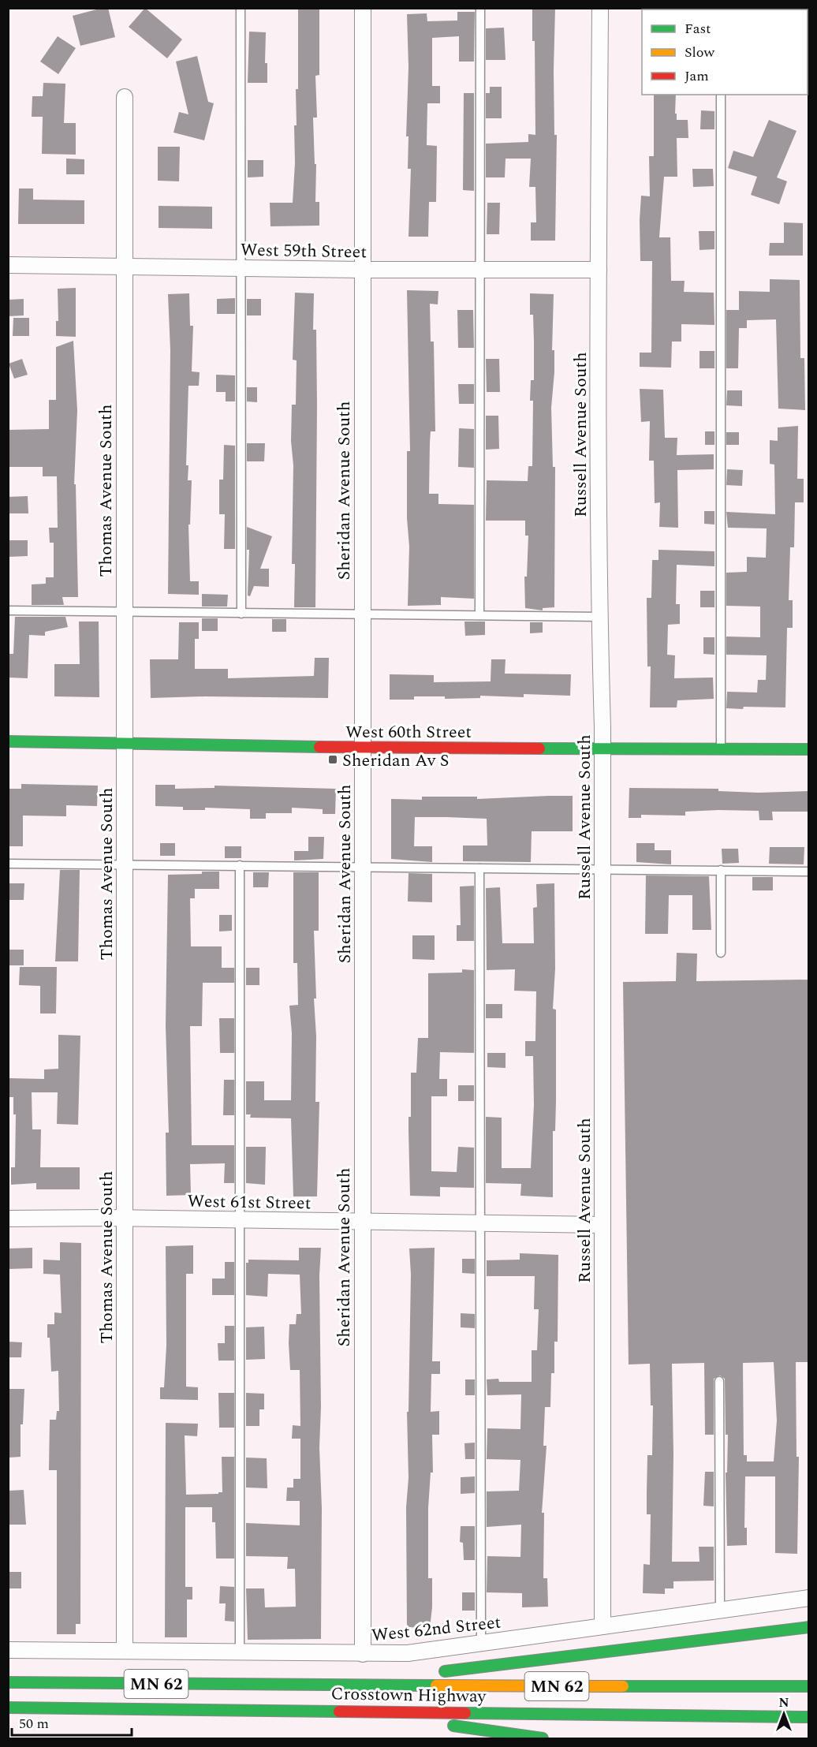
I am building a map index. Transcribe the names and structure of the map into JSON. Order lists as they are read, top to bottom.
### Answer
{
  "streets": {
    "main road": ["West 60th Street", "MN 62", "Crosstown Highway"],
    "street": [
      "West 59th Street",
      "Russell Avenue South",
      "Thomas Avenue South",
      "Sheridan Avenue South",
      "West 61st Street",
      "West 62nd Street"
    ]
  },
  "crossings": [
    ["West 59th Street", "Russell Avenue South"],
    ["West 59th Street", "Thomas Avenue South"],
    ["West 59th Street", "Sheridan Avenue South"],
    ["Russell Avenue South", "West 60th Street"],
    ["Russell Avenue South", "West 61st Street"],
    ["Russell Avenue South", "West 62nd Street"],
    ["Thomas Avenue South", "West 60th Street"],
    ["Thomas Avenue South", "West 61st Street"],
    ["Thomas Avenue South", "West 62nd Street"],
    ["Sheridan Avenue South", "West 60th Street"],
    ["Sheridan Avenue South", "West 61st Street"],
    ["Sheridan Avenue South", "West 62nd Street"]
  ],
  "places": {
    "transit": ["Sheridan Av S"]
  },
  "legend": ["Fast", "Slow", "Jam"],
  "scale_bar": "50 m",
  "north": "top"
}
